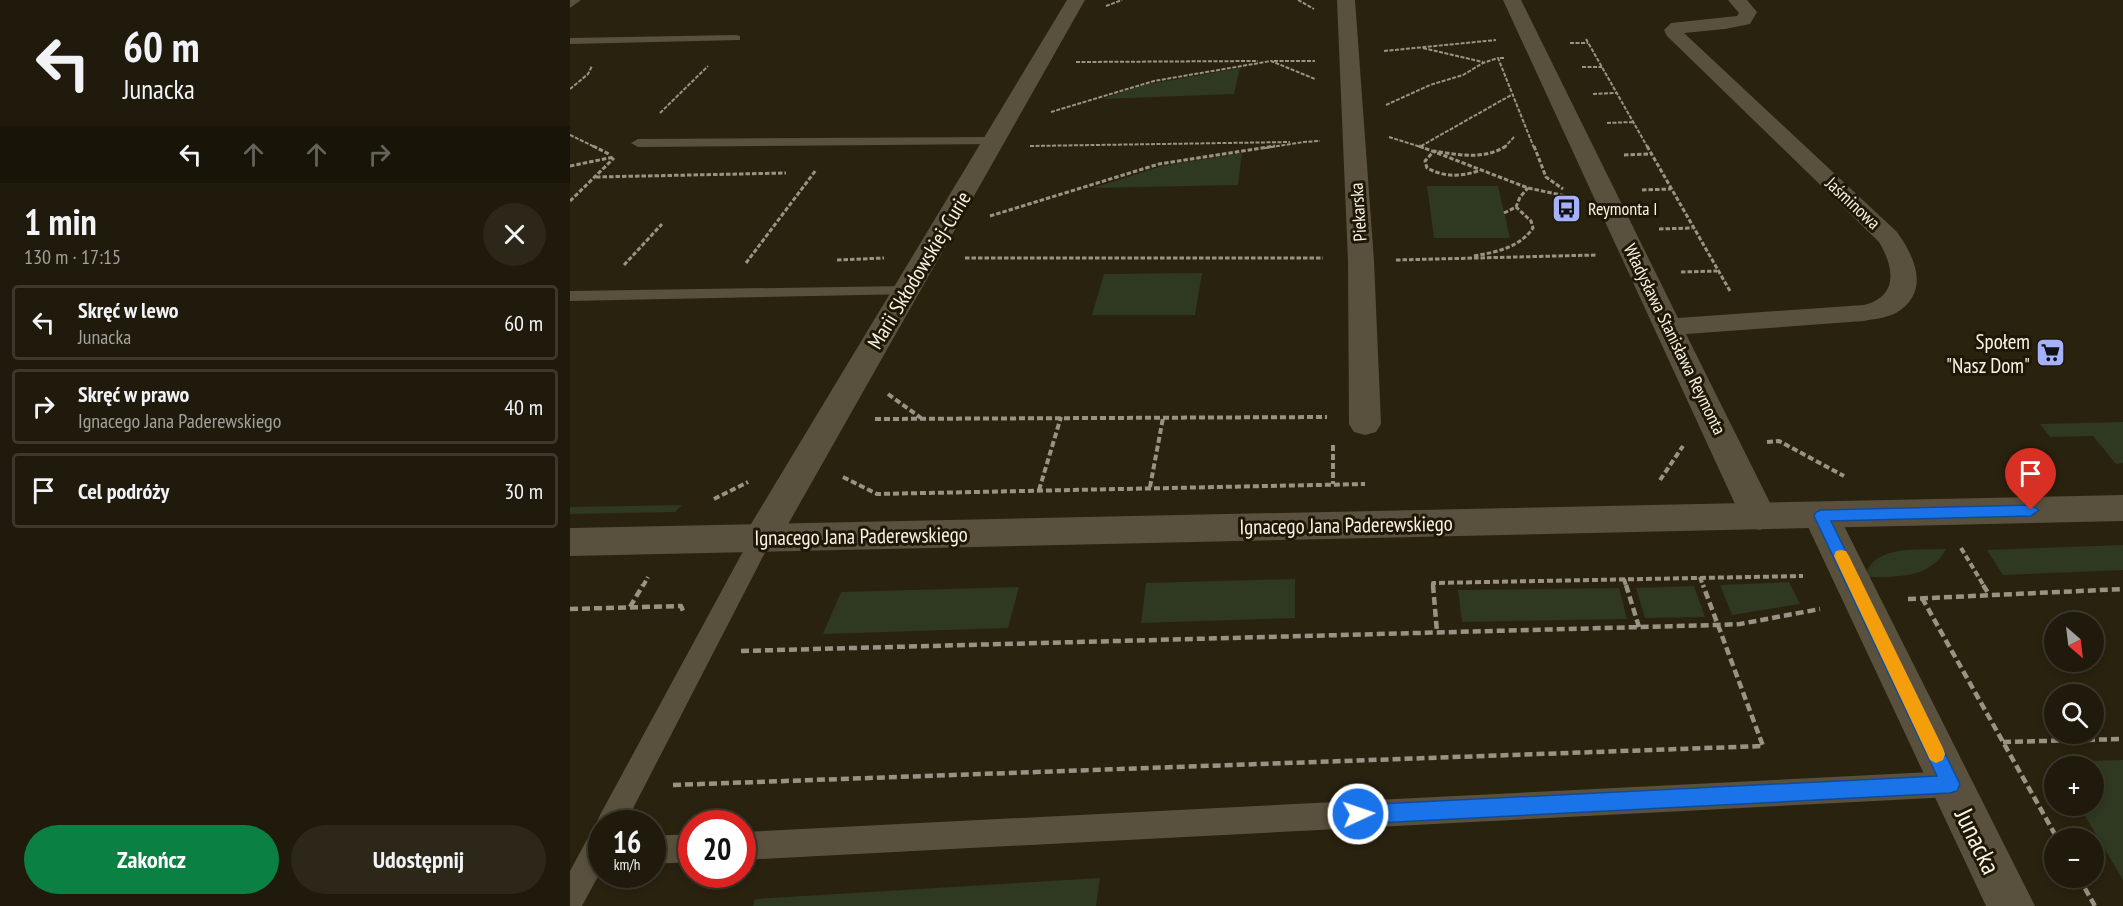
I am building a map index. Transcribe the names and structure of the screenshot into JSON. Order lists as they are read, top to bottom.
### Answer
{
  "streets": {
    "street": [
      "Jaśminowa",
      "Piekarska",
      "Marii Skłodowskiej-Curie",
      "Władysława Stanisława Reymonta",
      "Ignacego Jana Paderewskiego",
      "Junacka"
    ]
  },
  "crossings": [
    ["Jaśminowa", "Władysława Stanisława Reymonta"],
    ["Marii Skłodowskiej-Curie", "Ignacego Jana Paderewskiego"],
    ["Władysława Stanisława Reymonta", "Ignacego Jana Paderewskiego"],
    ["Ignacego Jana Paderewskiego", "Junacka"]
  ],
  "places": {
    "bus stop": ["Reymonta I"],
    "supermarket": ["Społem \"Nasz Dom\""]
  },
  "north": "bottom right",
  "page": {
    "turn": ["60 m", "Junacka"],
    "heading": ["1 min", "130 m · 17:15"],
    "list": [
      {
        "name": "Skręć w lewo",
        "note": "Junacka",
        "value": "60 m"
      },
      {
        "name": "Skręć w prawo",
        "note": "Ignacego Jana Paderewskiego",
        "value": "40 m"
      },
      {
        "name": "Cel podróży",
        "value": "30 m"
      }
    ],
    "map_buttons": ["+", "−"],
    "speed": "16 km/h",
    "limit": "20",
    "buttons": ["Zakończ", "Udostępnij"]
  }
}
